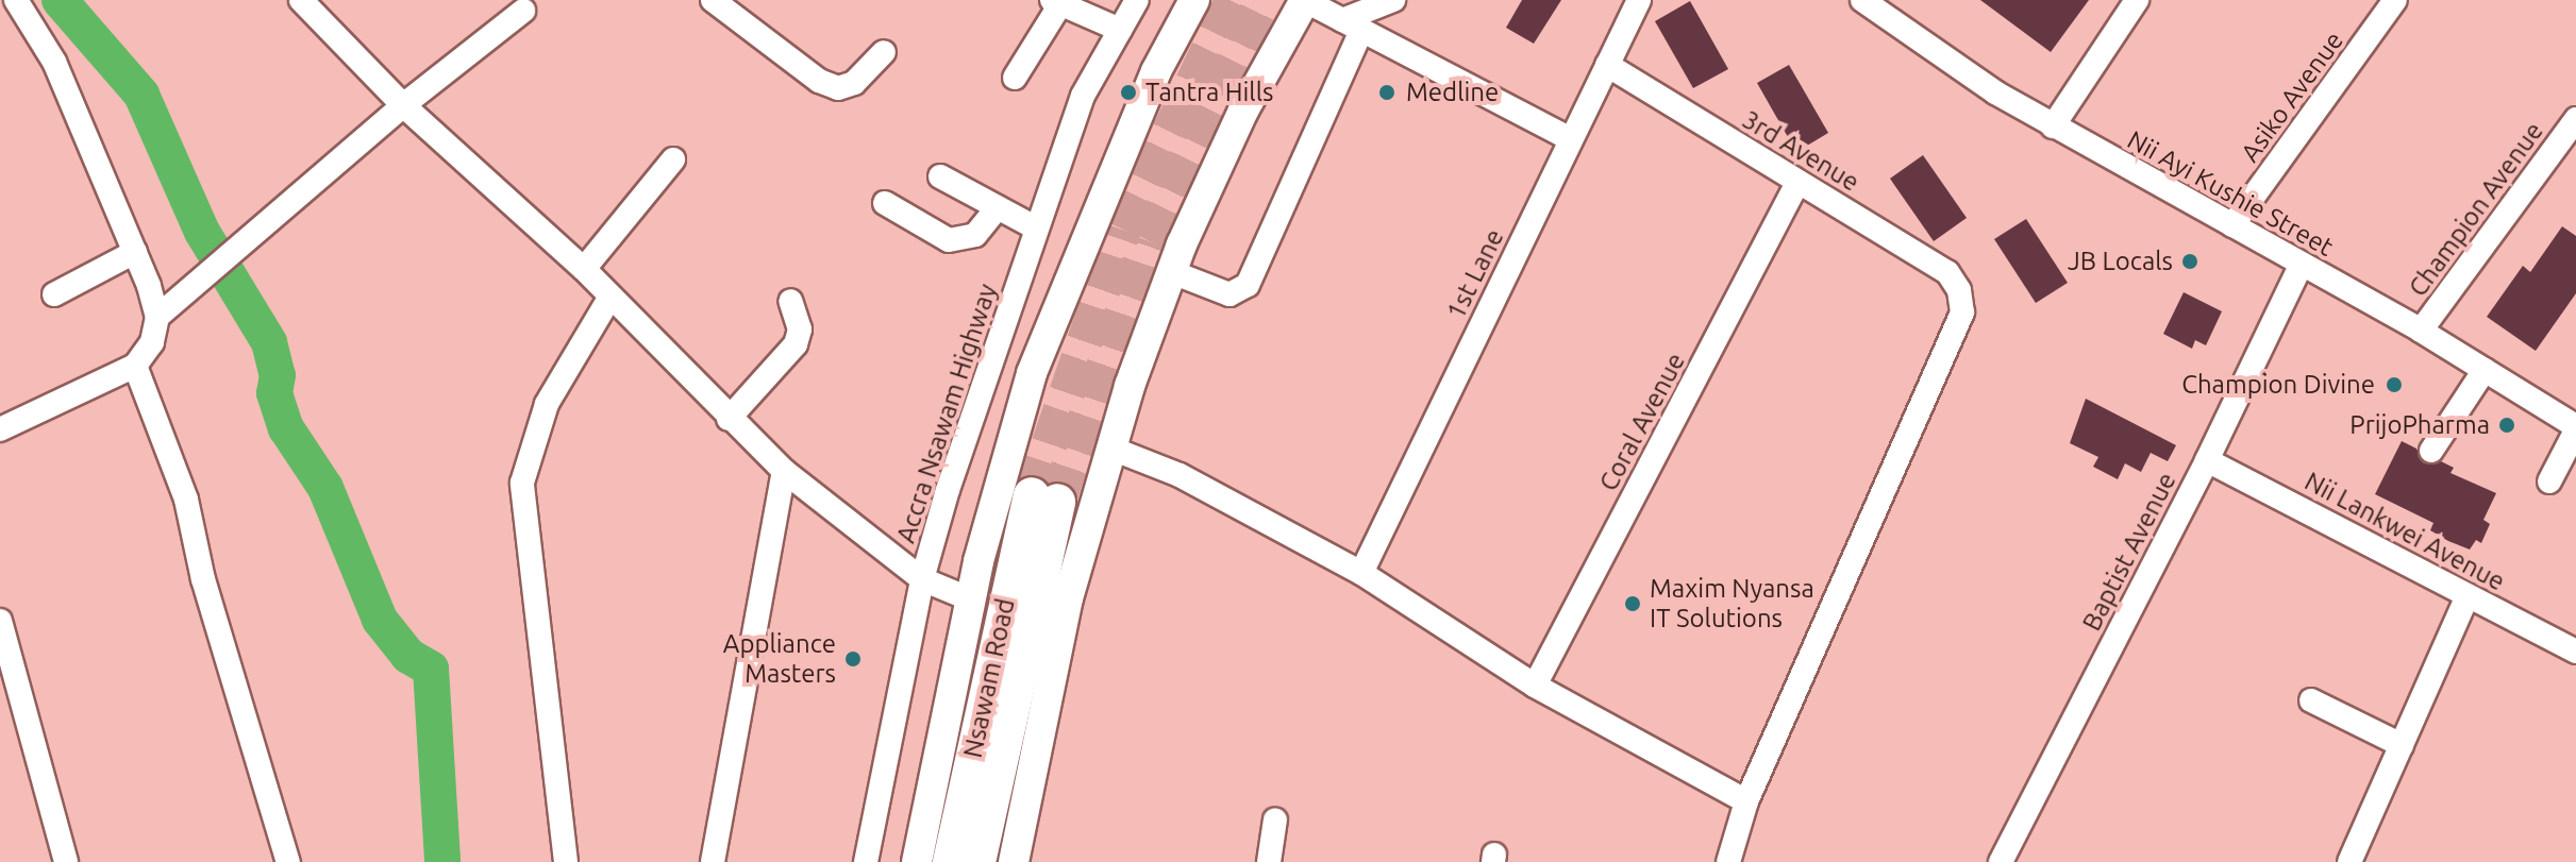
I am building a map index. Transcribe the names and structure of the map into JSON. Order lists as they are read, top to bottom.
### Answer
{
  "streets": {
    "highway": ["Nsawam Road"],
    "street": [
      "Asiko Avenue",
      "3rd Avenue",
      "Nii Ayi Kushie Street",
      "Champion Avenue",
      "1st Lane",
      "Accra Nsawam Highway",
      "Coral Avenue",
      "Nii Lankwei Avenue",
      "Baptist Avenue"
    ]
  },
  "crossings": [
    ["Asiko Avenue", "Nii Ayi Kushie Street"],
    ["3rd Avenue", "1st Lane"],
    ["3rd Avenue", "Coral Avenue"],
    ["Nii Ayi Kushie Street", "Champion Avenue"],
    ["Nii Ayi Kushie Street", "Baptist Avenue"],
    ["Nii Lankwei Avenue", "Baptist Avenue"]
  ],
  "places": [
    "Tantra Hills",
    "Medline",
    "JB Locals",
    "Champion Divine",
    "PrijoPharma",
    "Maxim Nyansa IT Solutions",
    "Appliance Masters"
  ]
}
